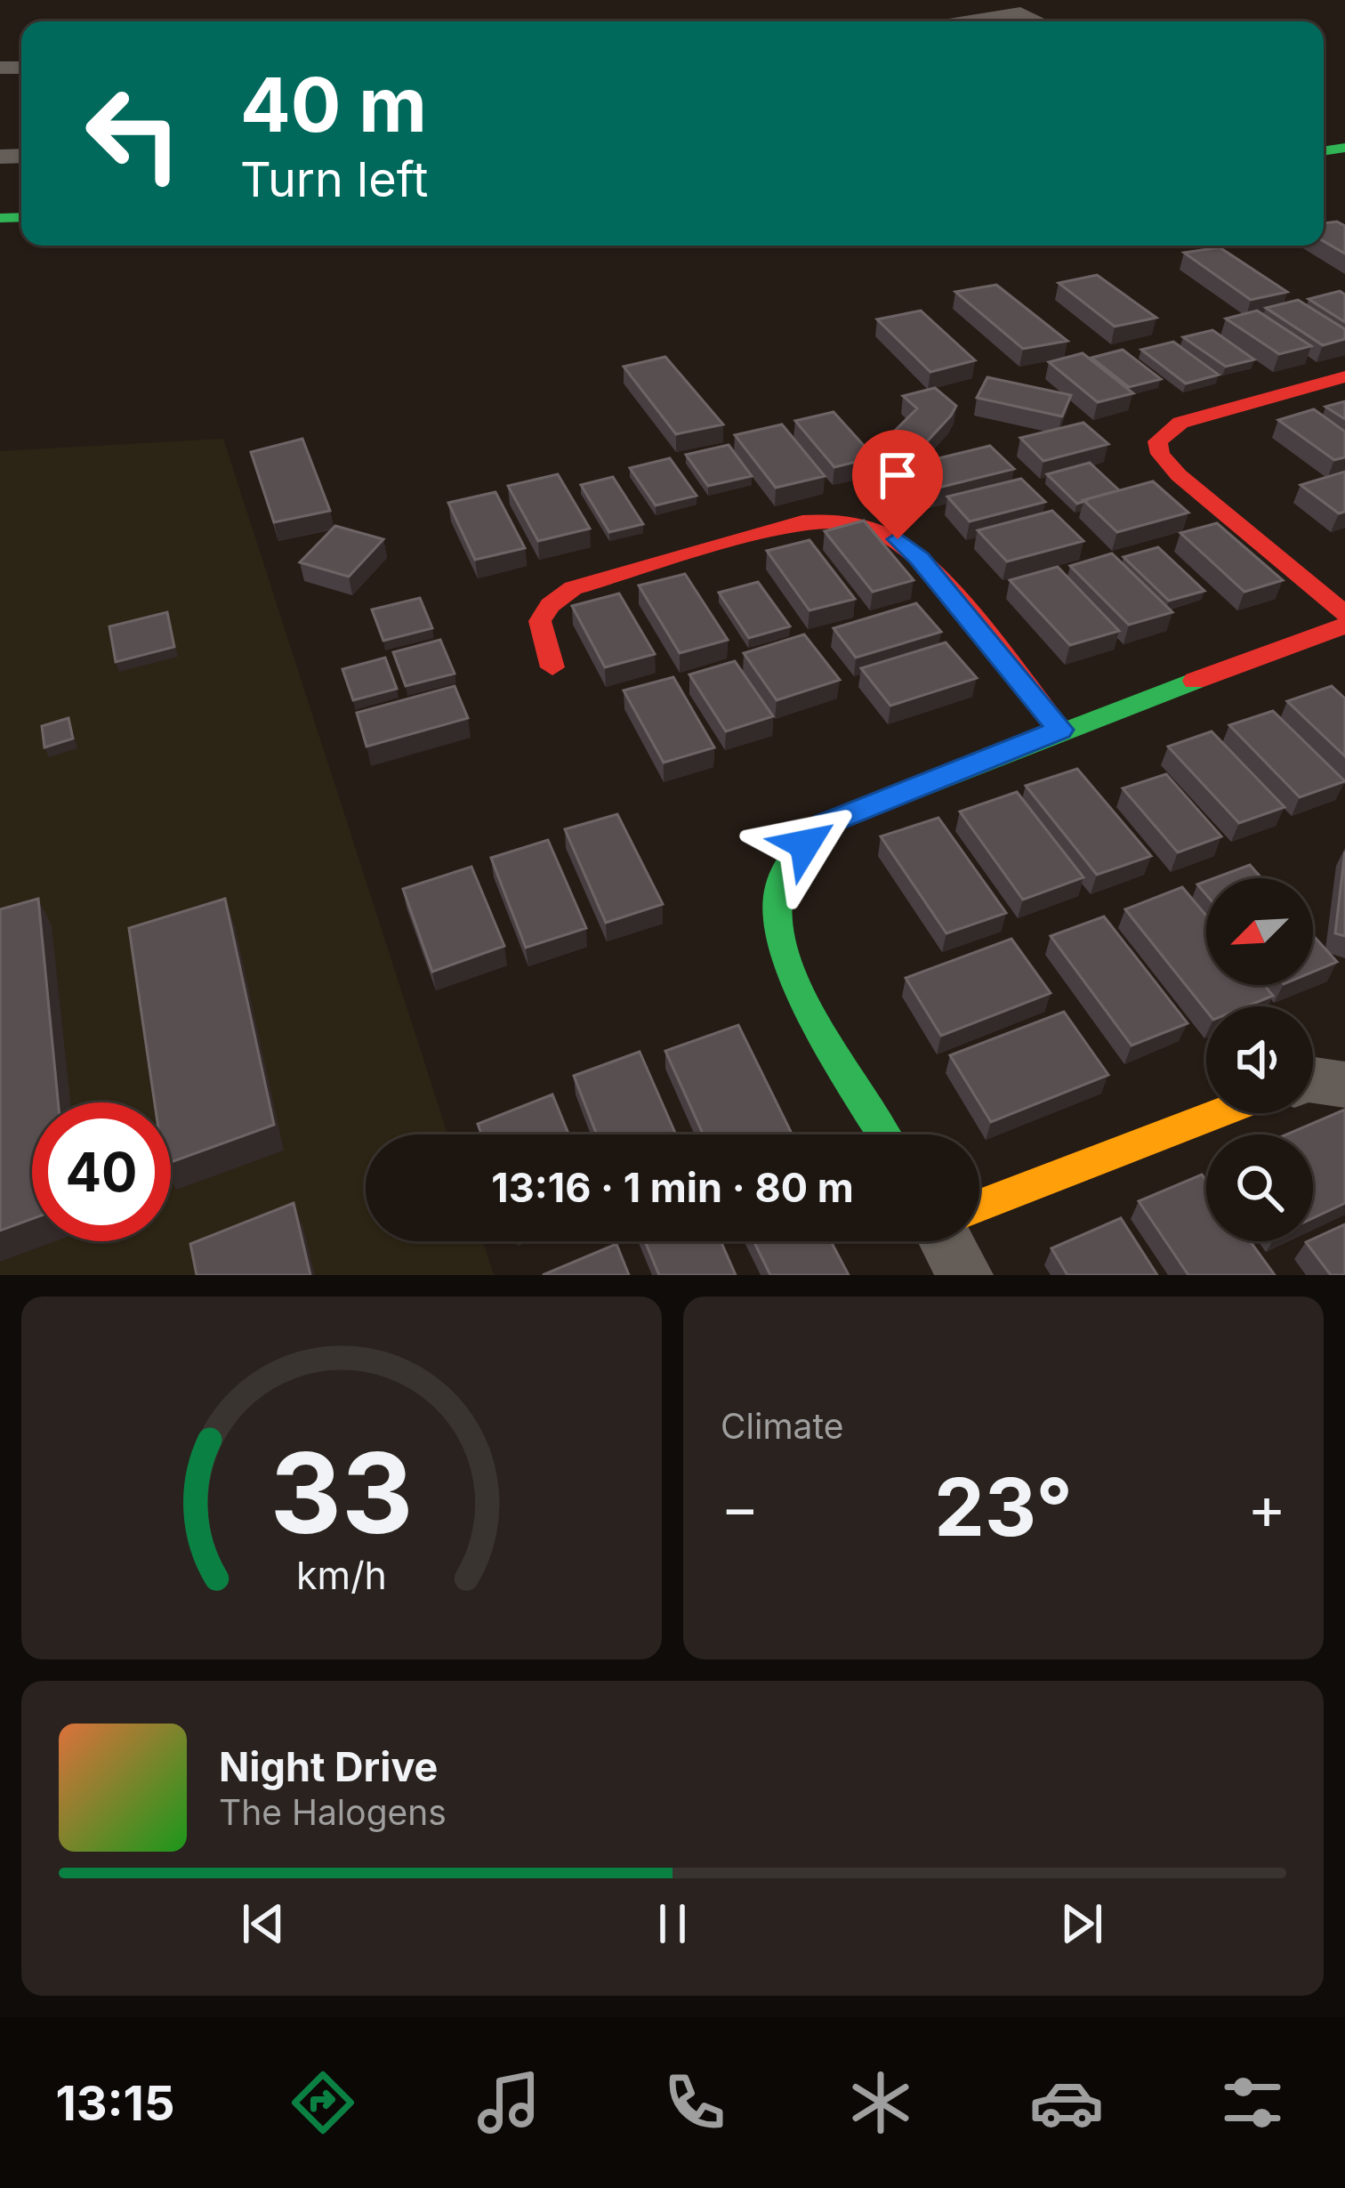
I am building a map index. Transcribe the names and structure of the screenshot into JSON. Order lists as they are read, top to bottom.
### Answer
{
  "north": "bottom left",
  "page": {
    "turn": ["40 m", "Turn left"],
    "limit": "40",
    "trip": "13:16 · 1 min · 80 m",
    "tile": "Climate",
    "heat": ["−", "23°", "+"],
    "song": ["Night Drive", "The Halogens"],
    "tabs": "13:15",
    "gauge": ["33", "km/h"]
  }
}
